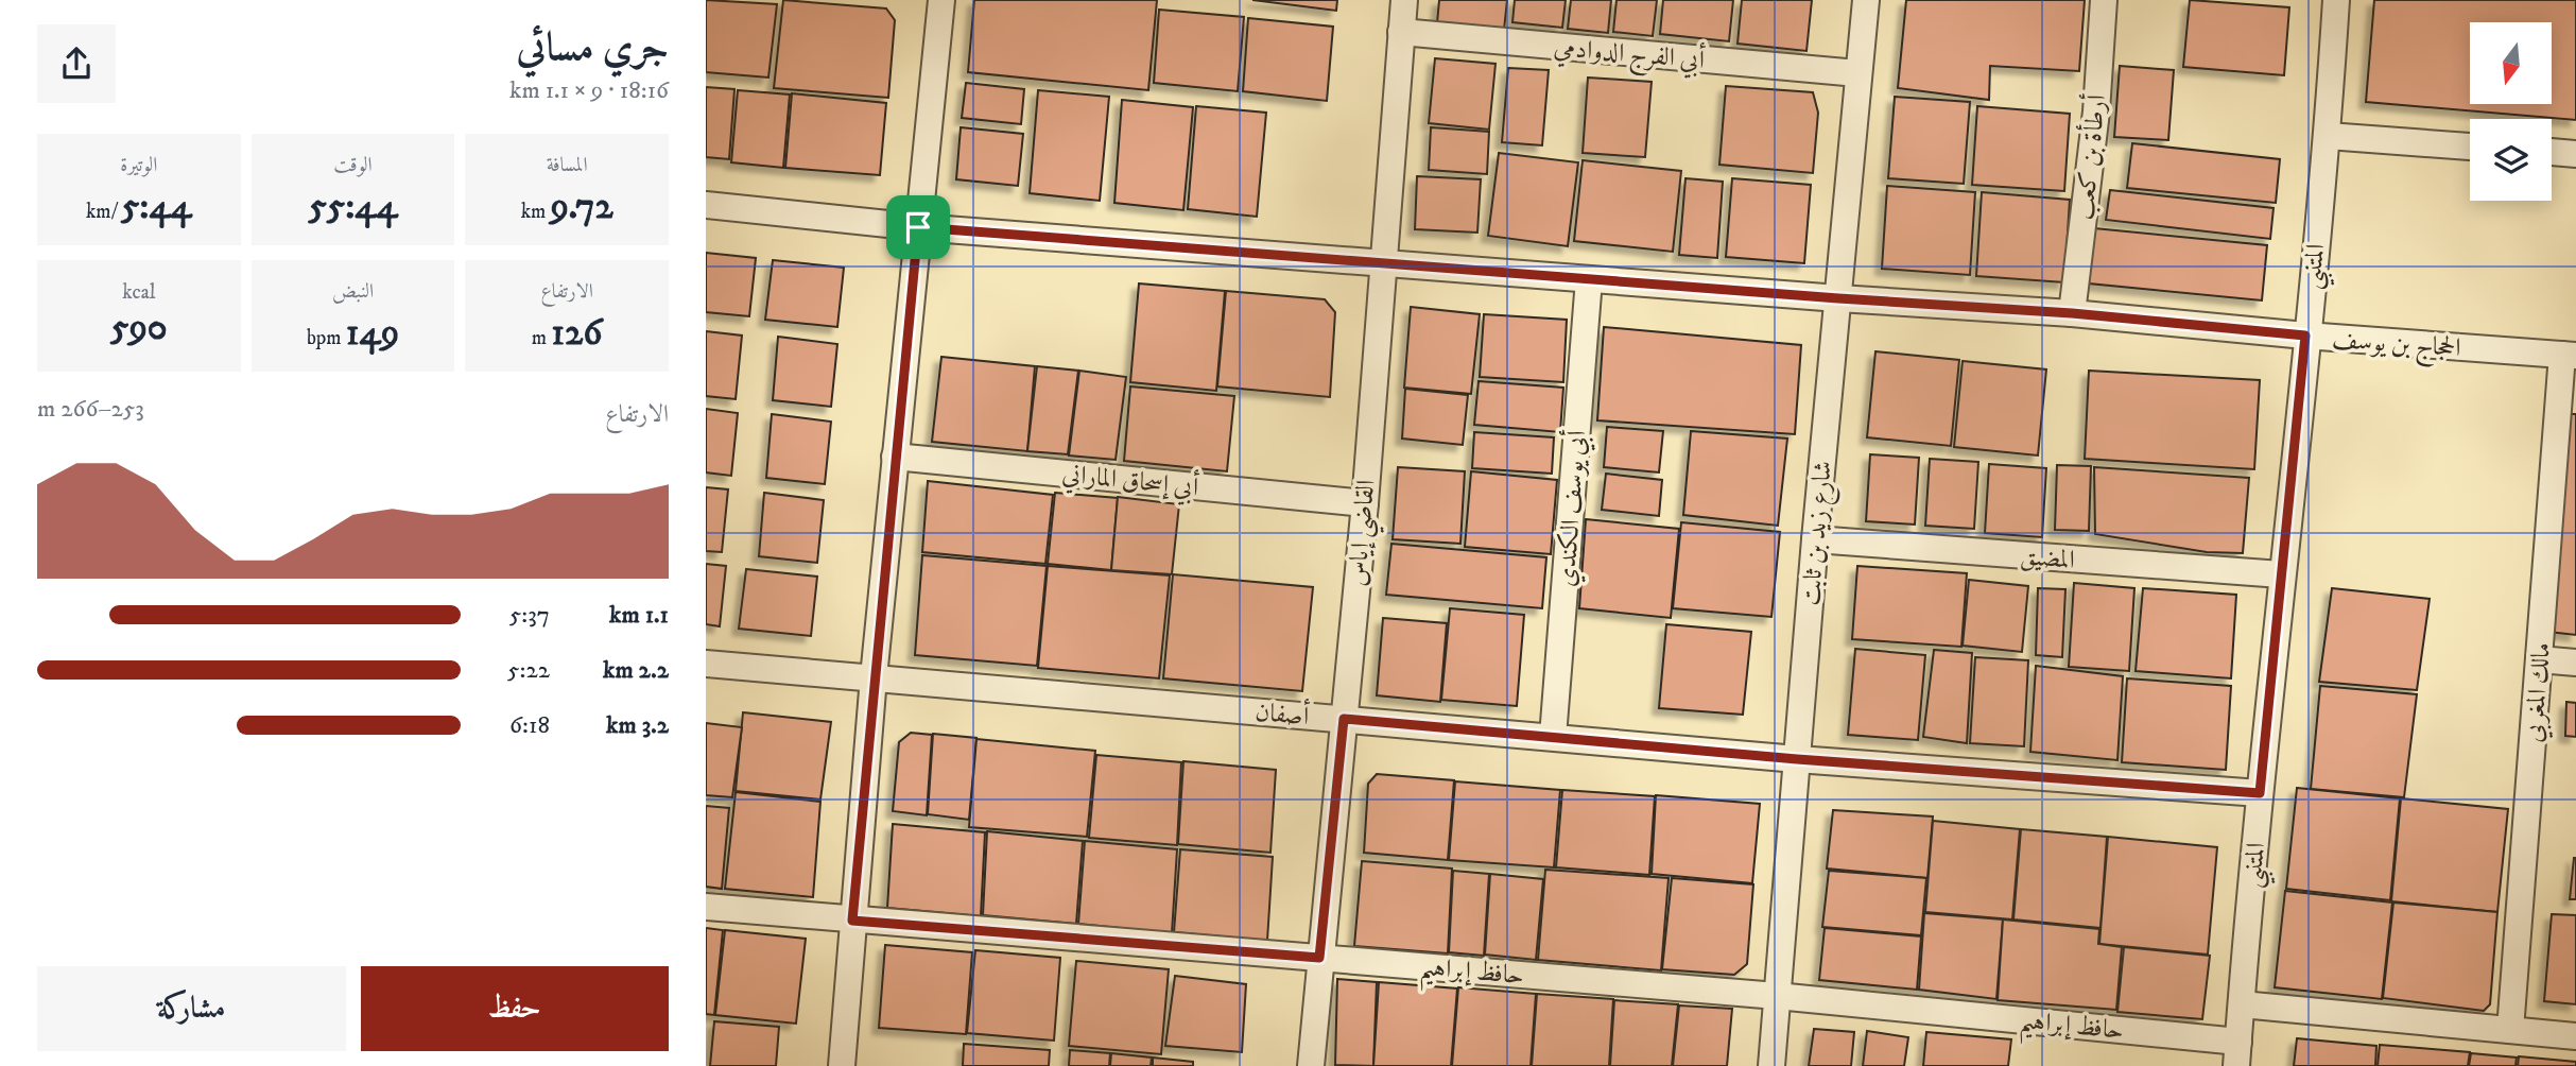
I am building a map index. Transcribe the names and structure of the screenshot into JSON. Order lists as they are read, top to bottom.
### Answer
{
  "streets": {
    "street": [
      "أبي الفرج الدوادمي",
      "أرطأة بن كعب",
      "المتنبي",
      "الحجاج بن يوسف",
      "أبي إسحاق الماراني",
      "أبي يوسف الكندي",
      "القاضي إياس",
      "شارع زيد بن ثابت",
      "المضيق",
      "مالك المغربي",
      "أصفان",
      "حافظ إبراهيم"
    ]
  },
  "crossings": [
    ["أبي الفرج الدوادمي", "القاضي إياس"],
    ["أبي الفرج الدوادمي", "شارع زيد بن ثابت"],
    ["أرطأة بن كعب", "الحجاج بن يوسف"],
    ["المتنبي", "الحجاج بن يوسف"],
    ["المتنبي", "المضيق"],
    ["المتنبي", "أصفان"],
    ["المتنبي", "حافظ إبراهيم"],
    ["الحجاج بن يوسف", "أبي يوسف الكندي"],
    ["الحجاج بن يوسف", "القاضي إياس"],
    ["الحجاج بن يوسف", "شارع زيد بن ثابت"],
    ["الحجاج بن يوسف", "مالك المغربي"],
    ["أبي إسحاق الماراني", "القاضي إياس"],
    ["أبي يوسف الكندي", "أصفان"],
    ["القاضي إياس", "أصفان"],
    ["القاضي إياس", "حافظ إبراهيم"],
    ["شارع زيد بن ثابت", "المضيق"],
    ["شارع زيد بن ثابت", "أصفان"],
    ["شارع زيد بن ثابت", "حافظ إبراهيم"]
  ],
  "north": "bottom",
  "page": {
    "heading": ["جري مسائي", "18:16 · 9 × 1.1 km"],
    "stats": [
      ["المسافة", "9.72 km"],
      ["الوقت", "55:44"],
      ["الوتيرة", "5:44 /km"],
      ["الارتفاع", "126 m"],
      ["النبض", "149 bpm"],
      ["kcal", "590"]
    ],
    "chart": ["الارتفاع", "253–266 m"],
    "list": [
      {
        "name": "1.1 km",
        "note": "5:37"
      },
      {
        "name": "2.2 km",
        "note": "5:22"
      },
      {
        "name": "3.2 km",
        "note": "6:18"
      }
    ],
    "buttons": ["حفظ", "مشاركة"]
  }
}
